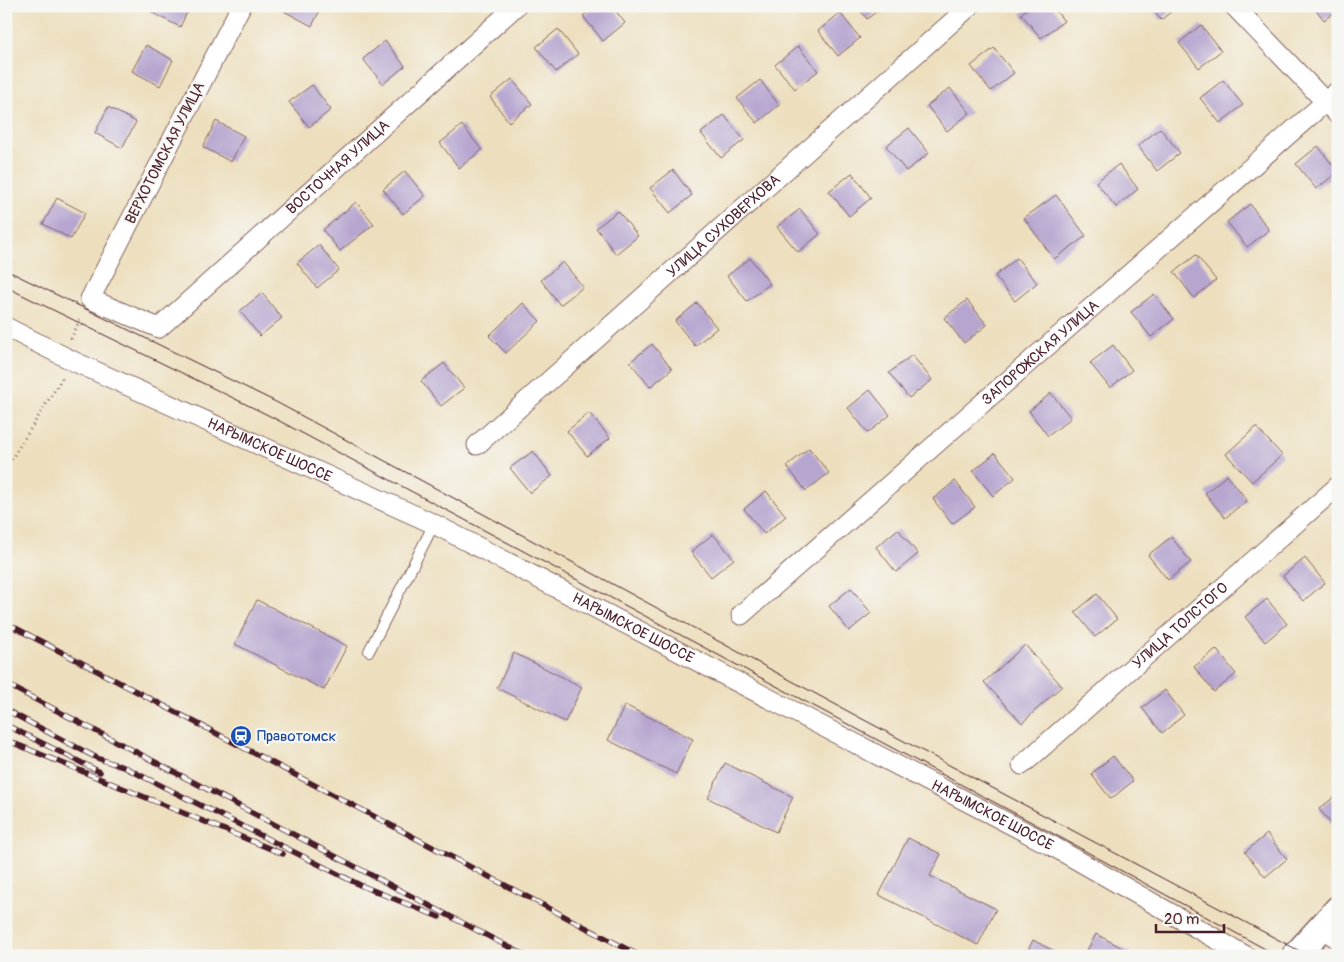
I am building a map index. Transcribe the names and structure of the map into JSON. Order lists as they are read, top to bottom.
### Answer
{
  "streets": {
    "street": [
      "ВЕРХОТОМСКАЯ УЛИЦА",
      "ВОСТОЧНАЯ УЛИЦА",
      "УЛИЦА СУХОВЕРХОВА",
      "ЗАПОРОЖСКАЯ УЛИЦА",
      "НАРЫМСКОЕ ШОССЕ",
      "УЛИЦА ТОЛСТОГО"
    ]
  },
  "crossings": [
    ["ВЕРХОТОМСКАЯ УЛИЦА", "ВОСТОЧНАЯ УЛИЦА"]
  ],
  "places": {
    "station": ["Правотомск"]
  },
  "scale_bar": "20 m"
}
